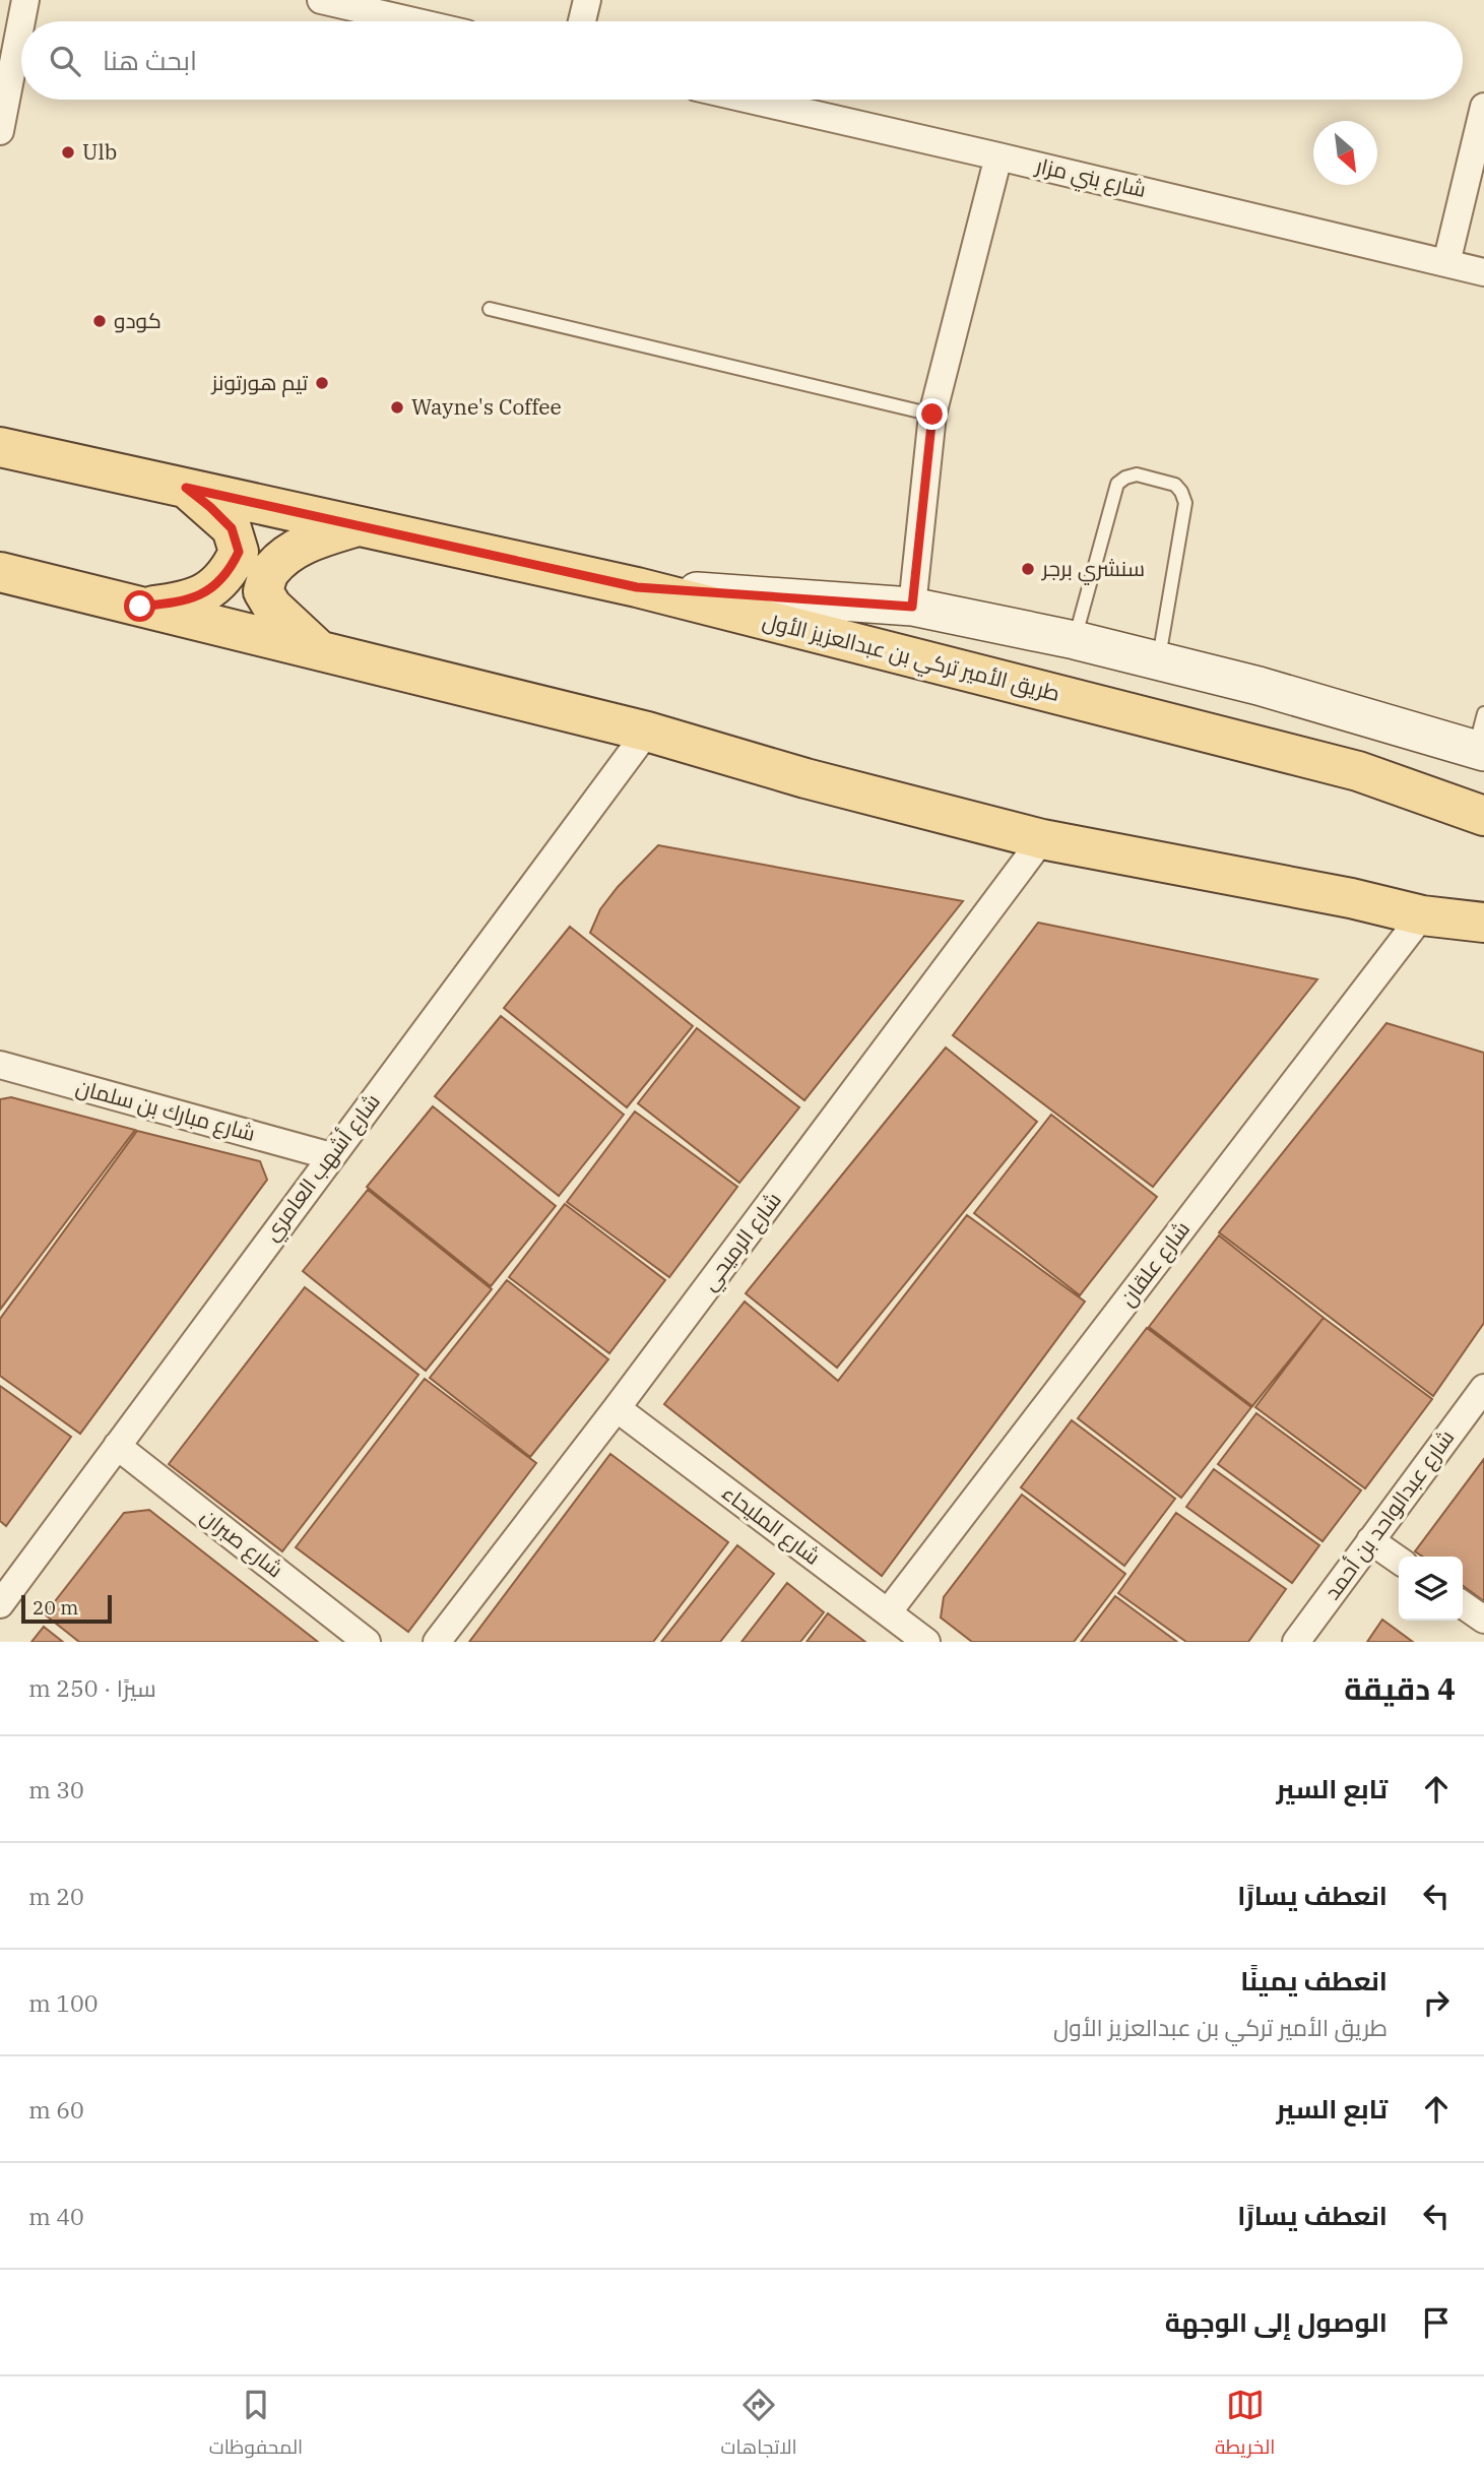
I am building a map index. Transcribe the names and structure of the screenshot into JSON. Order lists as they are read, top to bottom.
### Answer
{
  "streets": {
    "main road": ["طريق الأمير تركي بن عبدالعزيز الأول"],
    "street": [
      "شارع بني مزار",
      "شارع مبارك بن سلمان",
      "شارع أشهب العامري",
      "شارع الرميحي",
      "شارع علقان",
      "شارع عبدالواحد بن أحمد",
      "شارع المليحاء",
      "شارع صبران"
    ]
  },
  "crossings": [
    ["شارع مبارك بن سلمان", "شارع أشهب العامري"],
    ["شارع أشهب العامري", "شارع صبران"],
    ["شارع الرميحي", "شارع المليحاء"],
    ["شارع علقان", "شارع المليحاء"]
  ],
  "places": [
    "Ulb",
    "كودو",
    "تيم هورتونز",
    "Wayne's Coffee",
    "سنشري برجر"
  ],
  "scale_bar": "20 m",
  "north": "bottom right",
  "page": {
    "search": "ابحث هنا",
    "scale": "20 m",
    "heading": ["4 دقيقة", "سيرًا · 250 m"],
    "list": [
      ["تابع السير", "30 m"],
      ["انعطف يسارًا", "20 m"],
      ["انعطف يمينًا", "طريق الأمير تركي بن عبدالعزيز الأول", "100 m"],
      ["تابع السير", "60 m"],
      ["انعطف يسارًا", "40 m"],
      "الوصول إلى الوجهة"
    ],
    "nav": ["الخريطة", "الاتجاهات", "المحفوظات"]
  }
}
